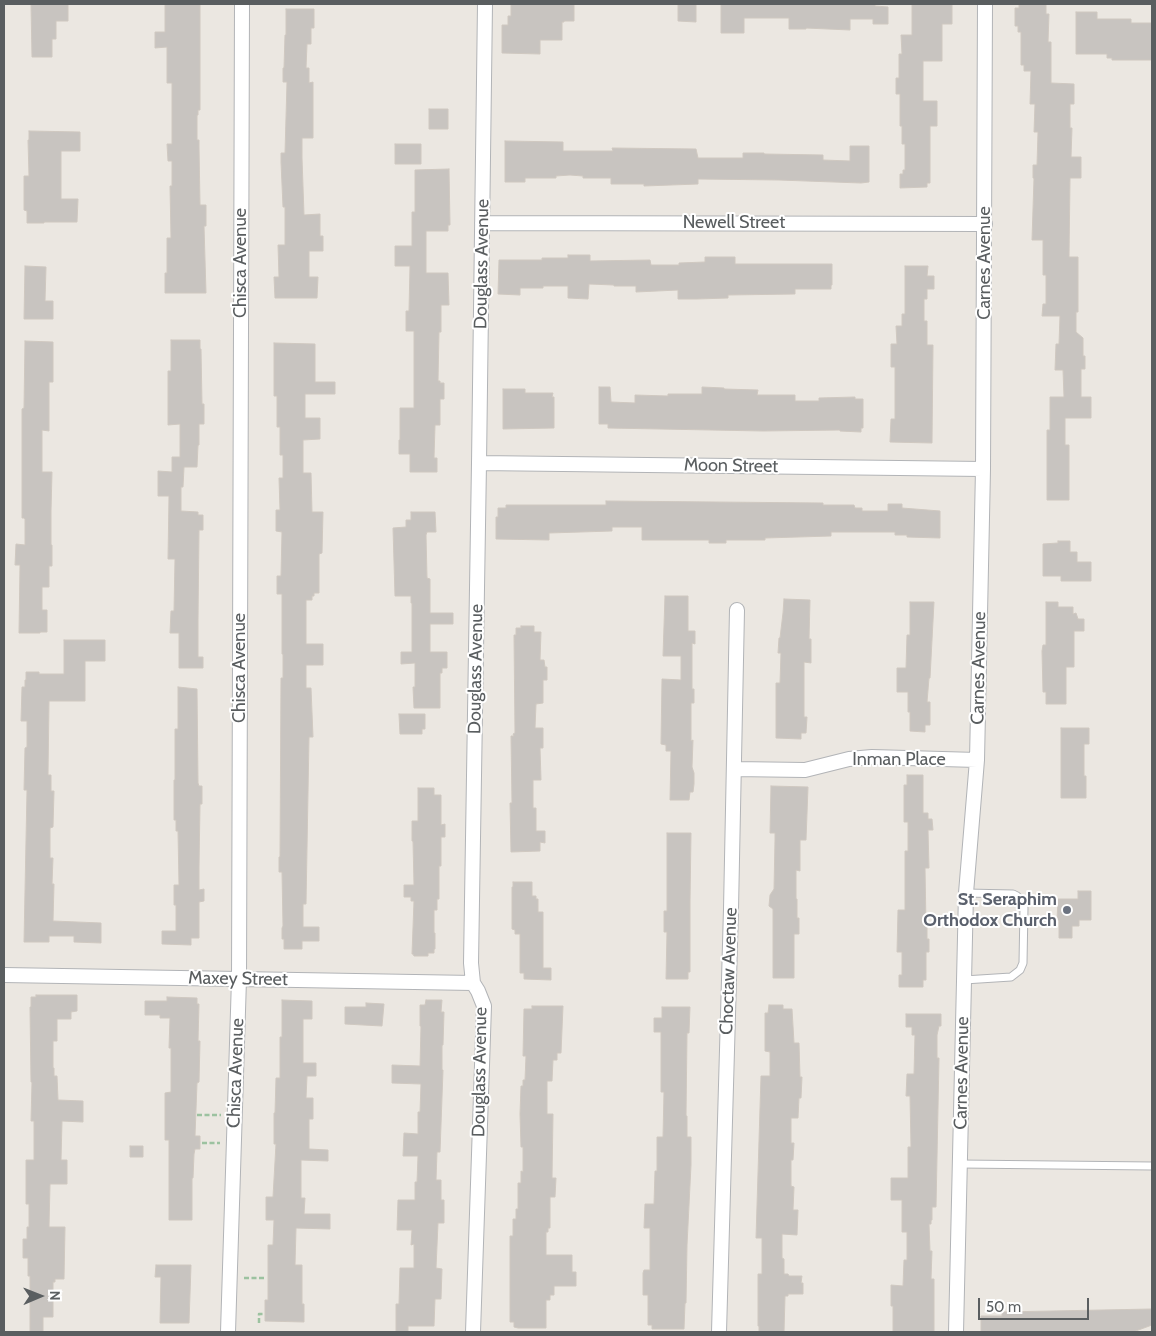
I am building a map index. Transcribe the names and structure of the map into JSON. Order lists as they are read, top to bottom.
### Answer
{
  "streets": {
    "street": [
      "Newell Street",
      "Chisca Avenue",
      "Carnes Avenue",
      "Douglass Avenue",
      "Moon Street",
      "Inman Place",
      "Choctaw Avenue",
      "Maxey Street"
    ]
  },
  "crossings": [
    ["Newell Street", "Carnes Avenue"],
    ["Newell Street", "Douglass Avenue"],
    ["Chisca Avenue", "Maxey Street"],
    ["Carnes Avenue", "Moon Street"],
    ["Carnes Avenue", "Inman Place"],
    ["Douglass Avenue", "Moon Street"],
    ["Douglass Avenue", "Maxey Street"],
    ["Inman Place", "Choctaw Avenue"]
  ],
  "places": ["St. Seraphim Orthodox Church"],
  "scale_bar": "50 m",
  "north": "right"
}
